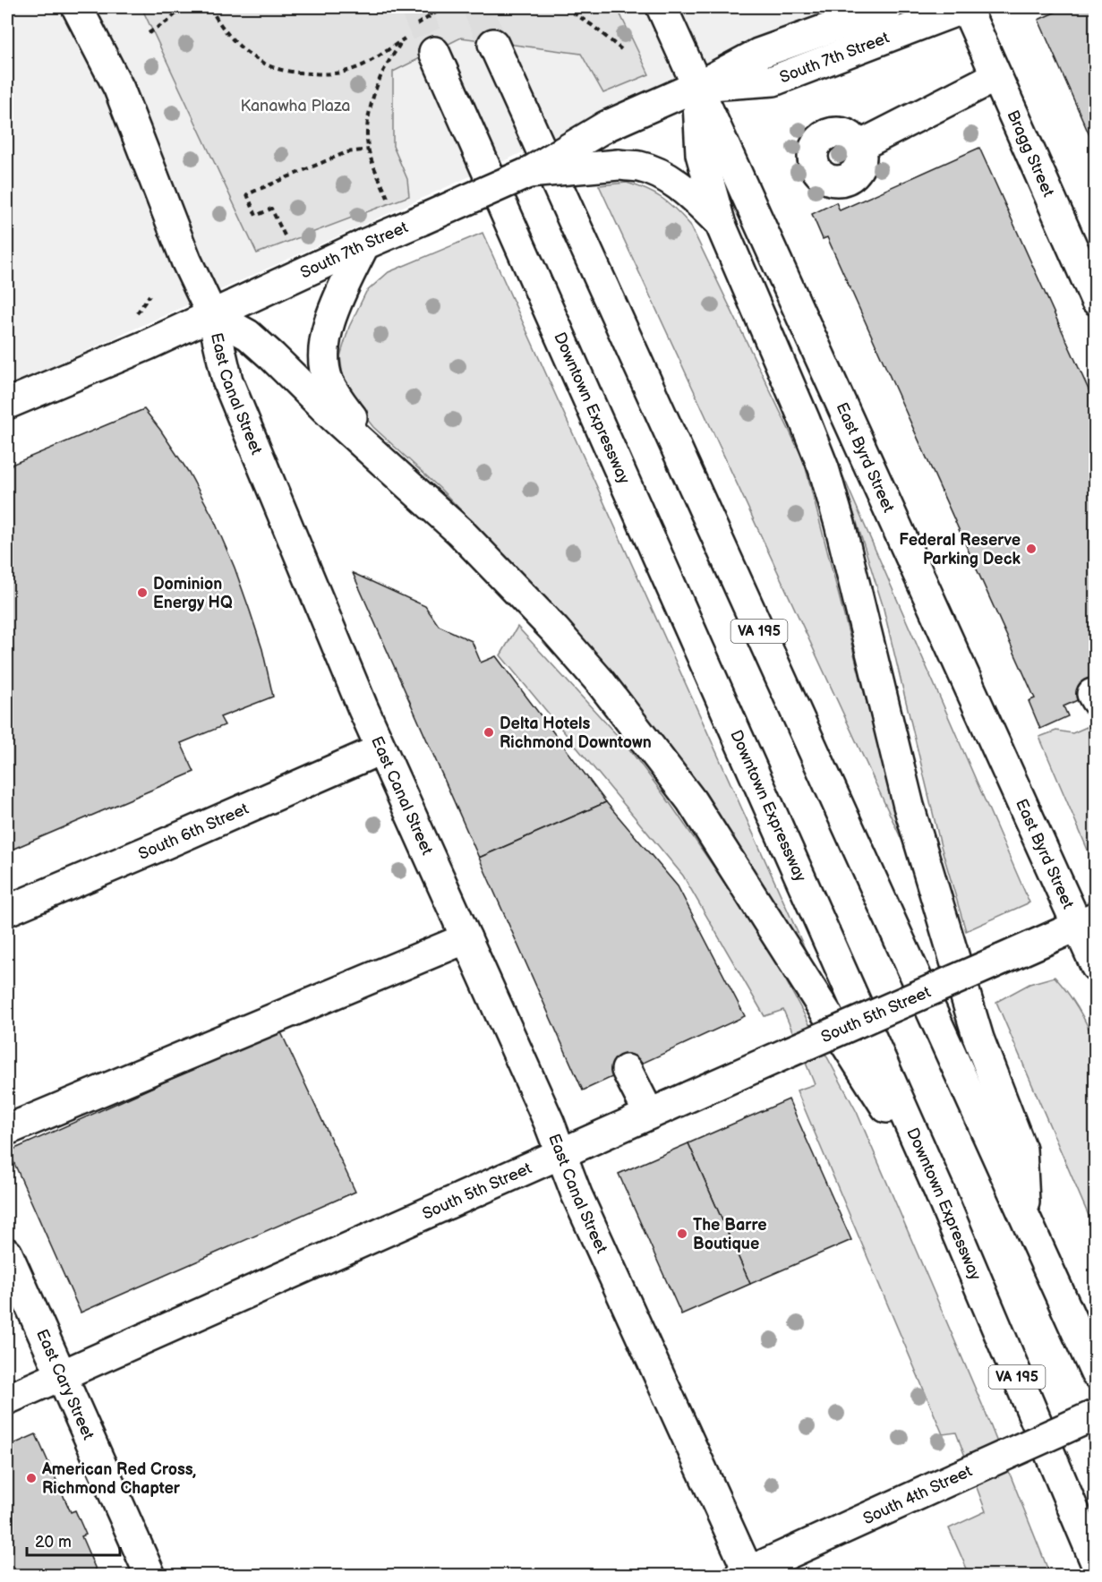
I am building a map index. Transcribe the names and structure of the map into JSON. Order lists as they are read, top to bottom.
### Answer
{
  "streets": {
    "main road": [
      "South 7th Street",
      "Bragg Street",
      "East Canal Street",
      "Downtown Expressway",
      "East Byrd Street",
      "VA 195",
      "South 6th Street",
      "South 5th Street",
      "East Cary Street",
      "South 4th Street"
    ]
  },
  "crossings": [
    ["South 7th Street", "Bragg Street"],
    ["South 7th Street", "East Canal Street"],
    ["South 7th Street", "East Byrd Street"],
    ["East Canal Street", "South 6th Street"],
    ["East Canal Street", "South 5th Street"],
    ["East Canal Street", "South 4th Street"],
    ["East Byrd Street", "South 5th Street"],
    ["South 5th Street", "East Cary Street"]
  ],
  "parks": ["Kanawha Plaza"],
  "places": [
    "Federal Reserve Parking Deck",
    "Dominion Energy HQ",
    "Delta Hotels Richmond Downtown",
    "The Barre Boutique",
    "American Red Cross, Richmond Chapter"
  ],
  "scale_bar": "20 m"
}
